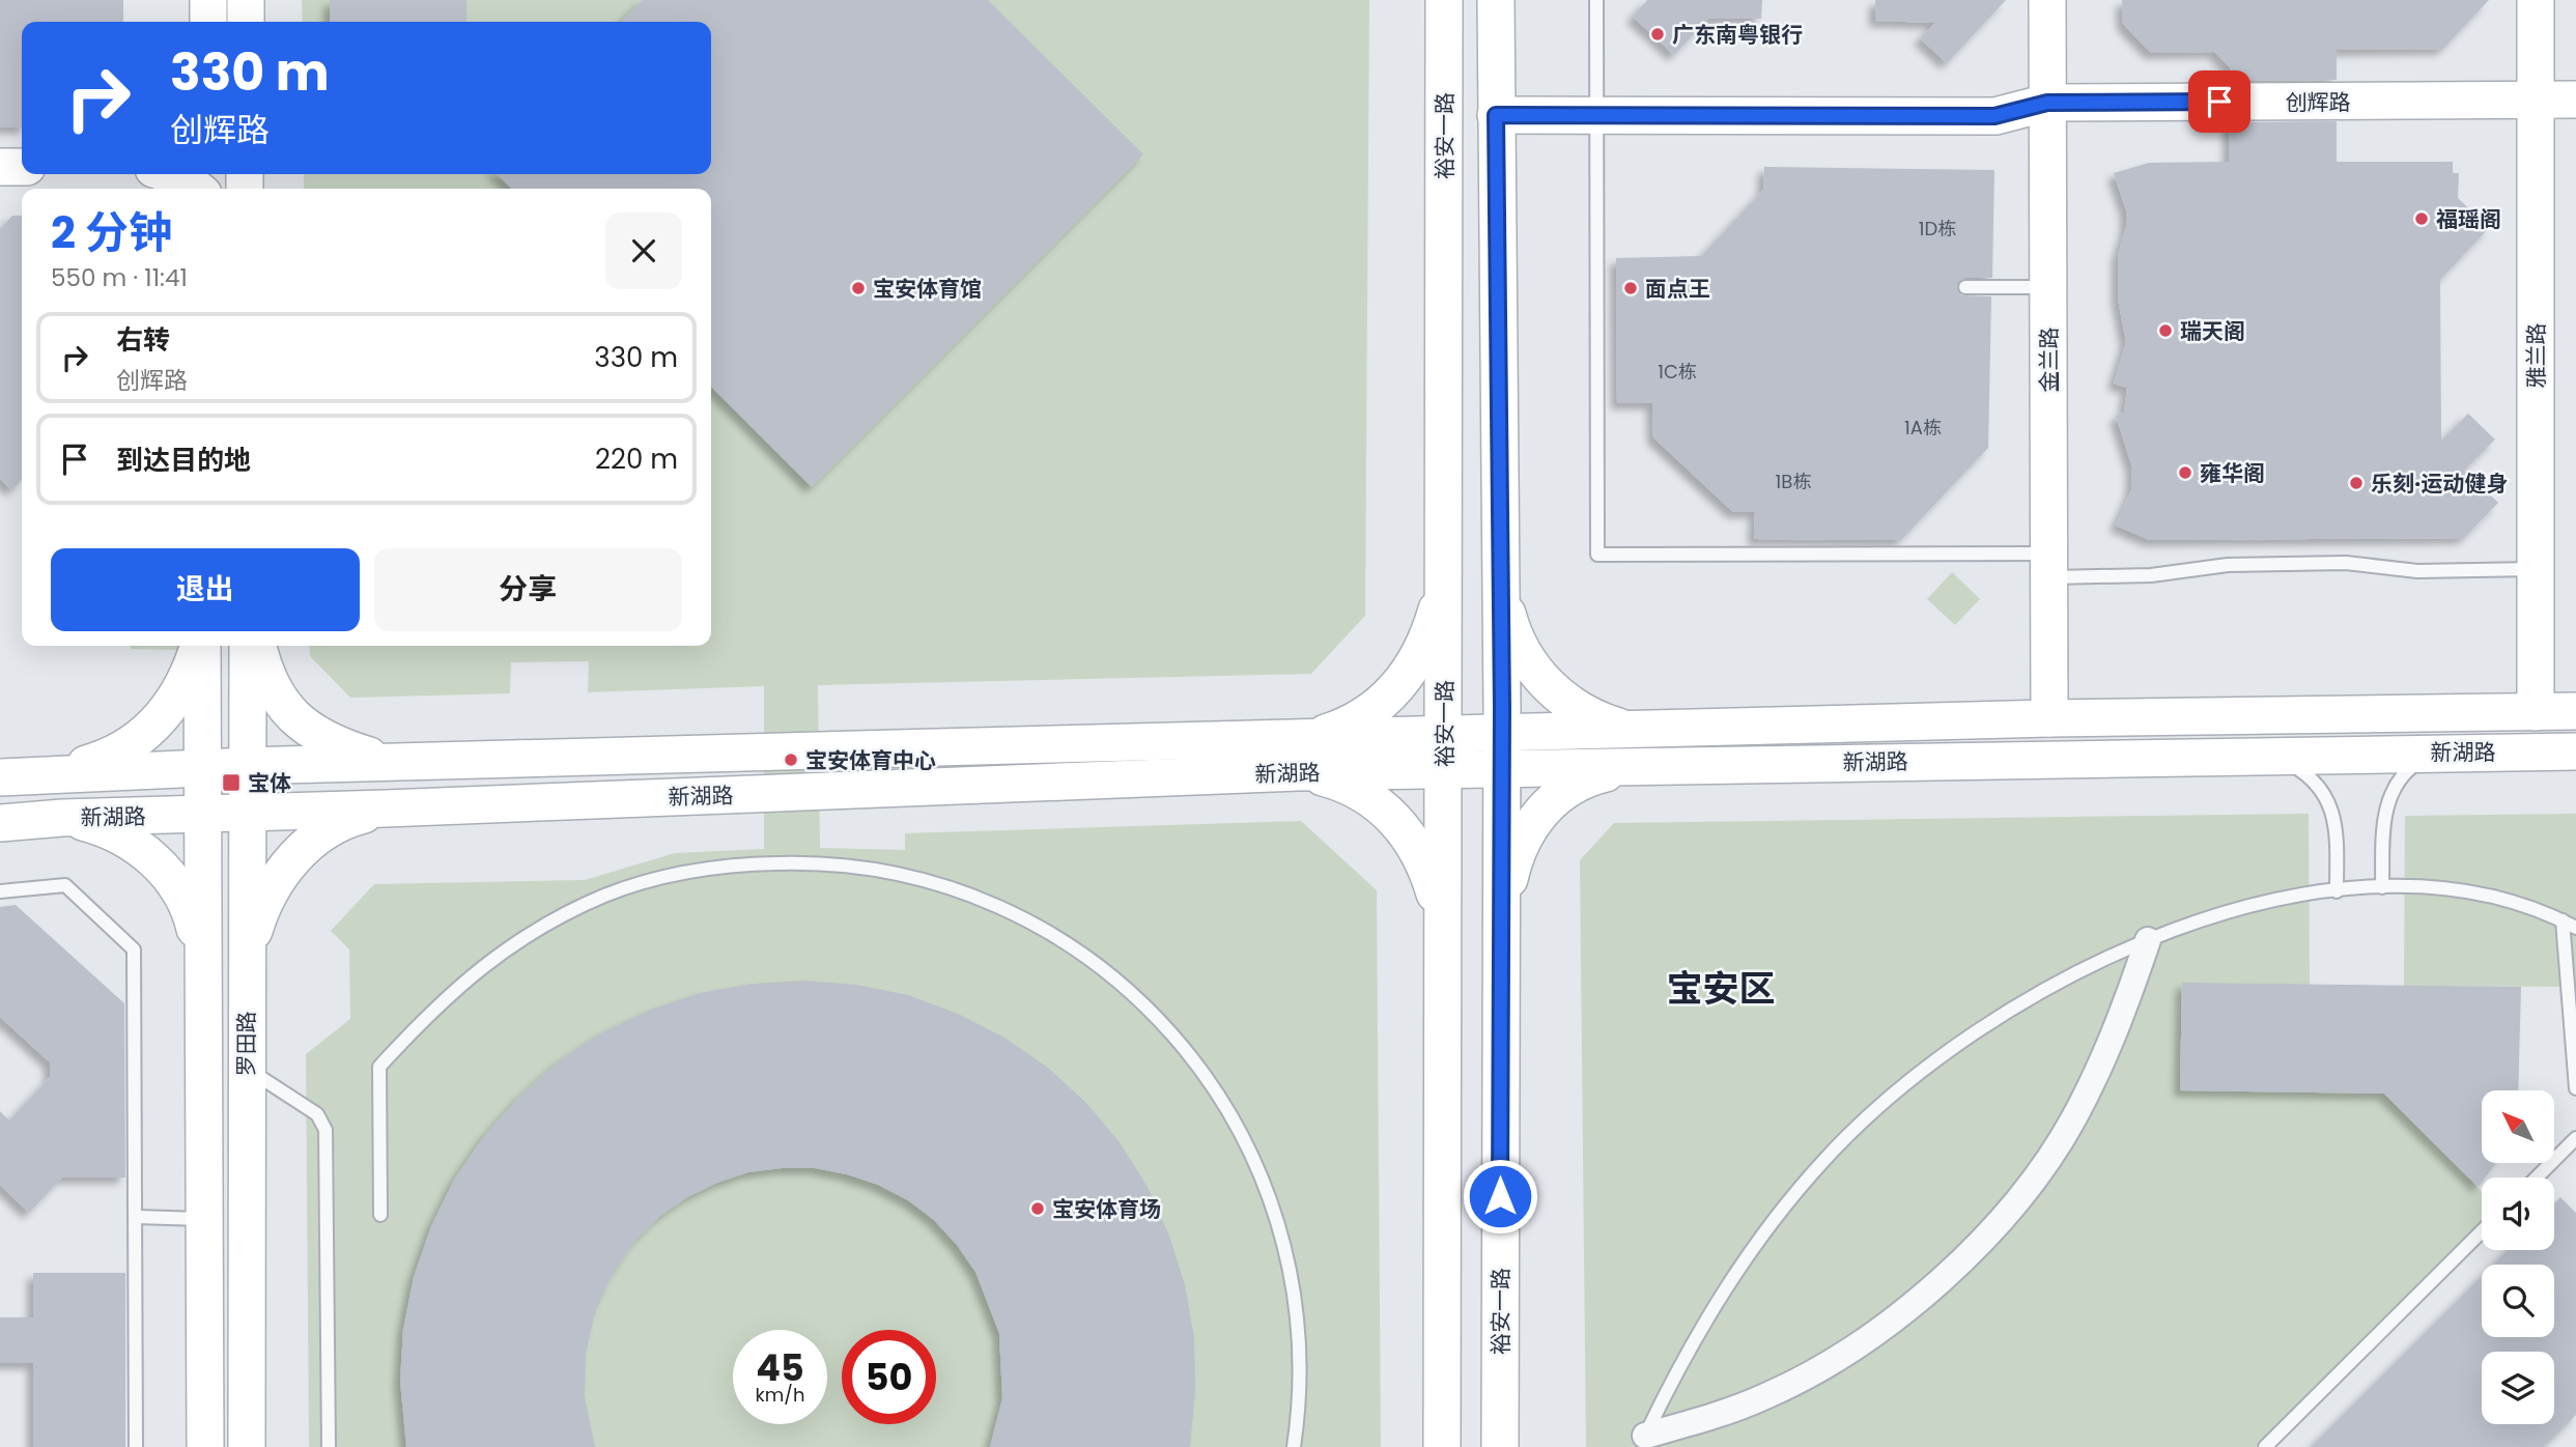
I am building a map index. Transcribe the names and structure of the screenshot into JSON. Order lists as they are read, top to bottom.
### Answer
{
  "streets": {
    "main road": [
      "创辉路",
      "裕安一路",
      "雅兰路",
      "金兰路",
      "新湖路",
      "罗田路"
    ]
  },
  "crossings": [
    ["创辉路", "裕安一路"],
    ["创辉路", "雅兰路"],
    ["创辉路", "金兰路"],
    ["裕安一路", "新湖路"],
    ["雅兰路", "新湖路"],
    ["金兰路", "新湖路"],
    ["新湖路", "罗田路"]
  ],
  "districts": ["宝安区"],
  "places": {
    "other": [
      "广东南粤银行",
      "福瑶阁",
      "宝安体育馆",
      "面点王",
      "瑞天阁",
      "雍华阁",
      "乐刻·运动健身",
      "宝安体育中心",
      "宝安体育场"
    ],
    "transit": ["宝体"]
  },
  "house_numbers": [
    "1D栋",
    "1C栋",
    "1A栋",
    "1B栋"
  ],
  "north": "top left",
  "page": {
    "turn": ["330 m", "创辉路"],
    "heading": ["2 分钟", "550 m · 11:41"],
    "list": [
      {
        "name": "右转",
        "note": "创辉路",
        "value": "330 m"
      },
      {
        "name": "到达目的地",
        "value": "220 m"
      }
    ],
    "buttons": ["退出", "分享"],
    "speed": "45 km/h",
    "limit": "50"
  }
}
